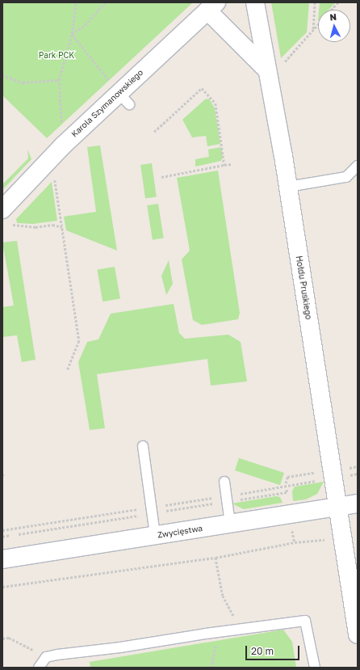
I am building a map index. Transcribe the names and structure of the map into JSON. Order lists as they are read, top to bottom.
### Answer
{
  "streets": {
    "street": ["Karola Szymanowskiego", "Hołdu Pruskiego", "Zwycięstwa"]
  },
  "crossings": [
    ["Hołdu Pruskiego", "Zwycięstwa"]
  ],
  "parks": ["Park PCK"],
  "scale_bar": "20 m",
  "north": "top"
}
